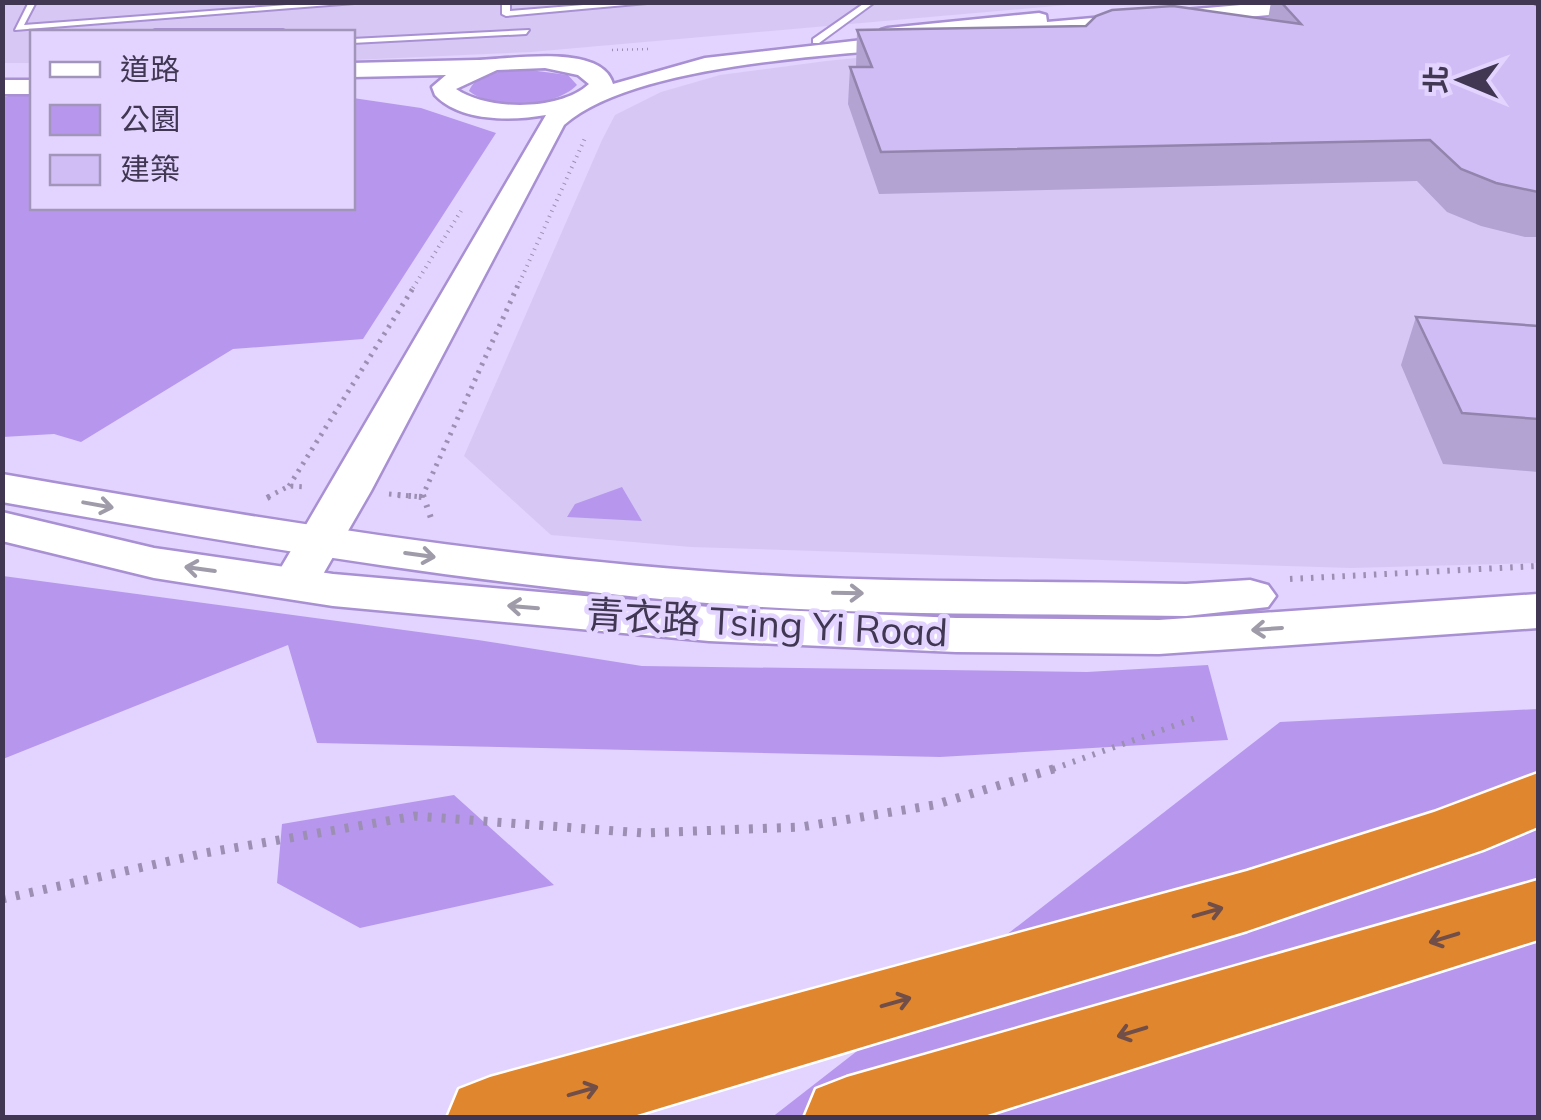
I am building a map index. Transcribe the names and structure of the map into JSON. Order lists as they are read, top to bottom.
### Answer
{
  "streets": {
    "main road": ["青衣路 Tsing Yi Road"]
  },
  "legend": ["道路", "公園", "建築"],
  "north": "left"
}
